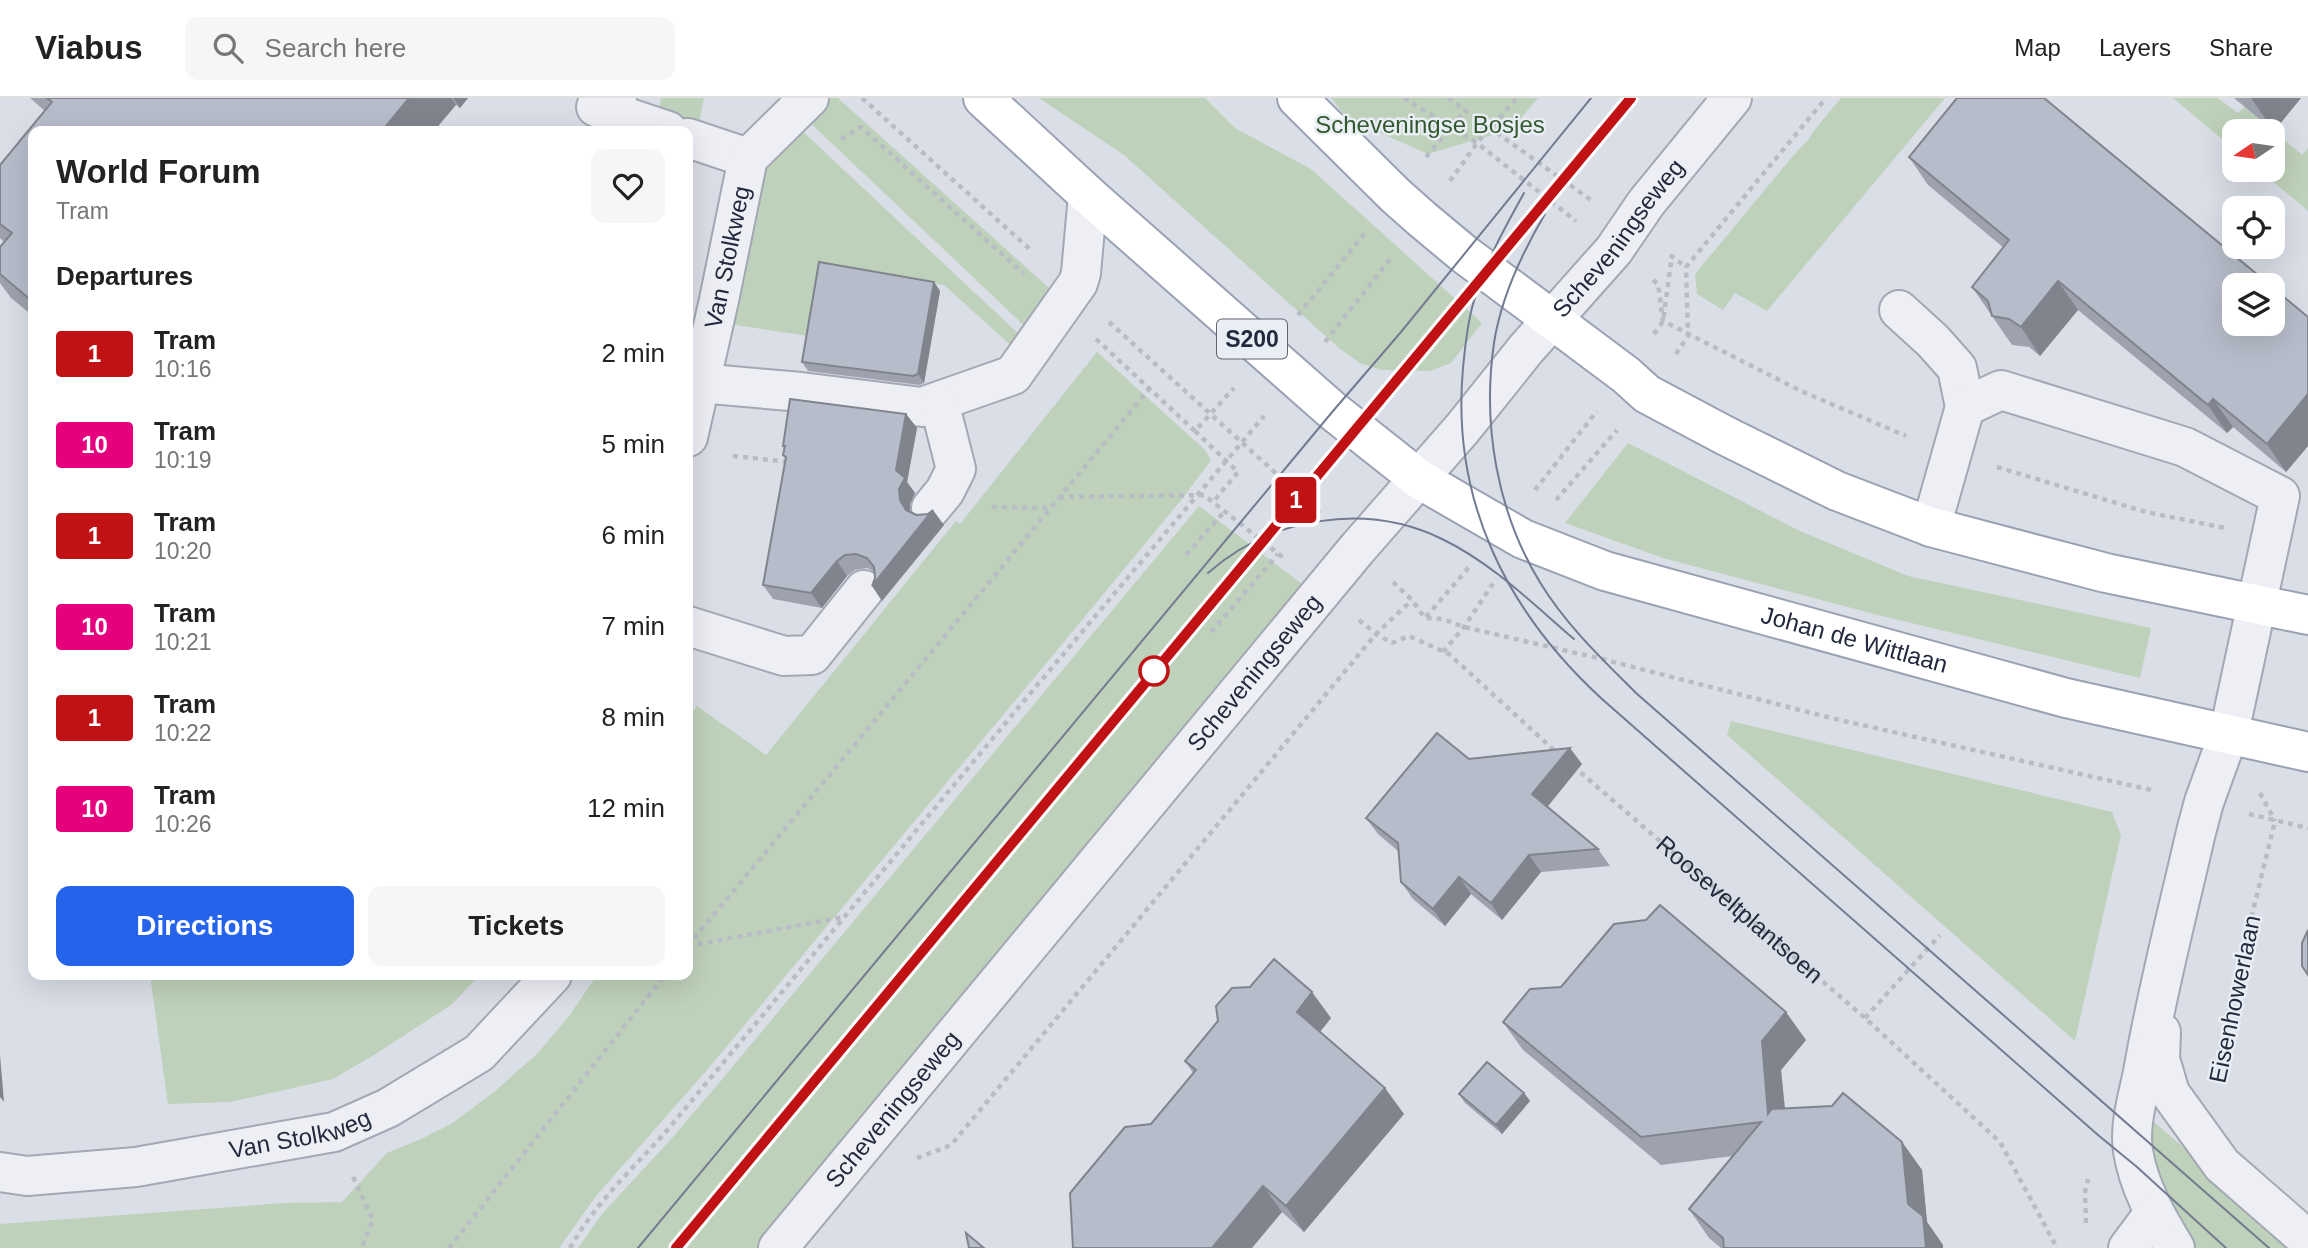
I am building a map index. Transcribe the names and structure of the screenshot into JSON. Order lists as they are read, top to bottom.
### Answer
{
  "streets": {
    "main road": ["S200", "Johan de Wittlaan"],
    "street": ["Scheveningseweg", "Van Stolkweg", "Eisenhowerlaan"],
    "path": ["Rooseveltplantsoen"]
  },
  "crossings": [
    ["Scheveningseweg", "S200"],
    ["Scheveningseweg", "Johan de Wittlaan"],
    ["S200", "Johan de Wittlaan"],
    ["Johan de Wittlaan", "Eisenhowerlaan"]
  ],
  "parks": ["Scheveningse Bosjes"],
  "lines": ["tram line 1"],
  "north": "left",
  "page": {
    "header": "Viabus",
    "search": "Search here",
    "nav": ["Map", "Layers", "Share"],
    "on_map": "1",
    "heading": [
      ["World Forum", "Tram"],
      "Departures"
    ],
    "list": [
      {
        "mark": "1",
        "name": "Tram",
        "note": "10:16",
        "value": "2 min"
      },
      {
        "mark": "10",
        "name": "Tram",
        "note": "10:19",
        "value": "5 min"
      },
      {
        "mark": "1",
        "name": "Tram",
        "note": "10:20",
        "value": "6 min"
      },
      {
        "mark": "10",
        "name": "Tram",
        "note": "10:21",
        "value": "7 min"
      },
      {
        "mark": "1",
        "name": "Tram",
        "note": "10:22",
        "value": "8 min"
      },
      {
        "mark": "10",
        "name": "Tram",
        "note": "10:26",
        "value": "12 min"
      }
    ],
    "buttons": ["Directions", "Tickets"]
  }
}
